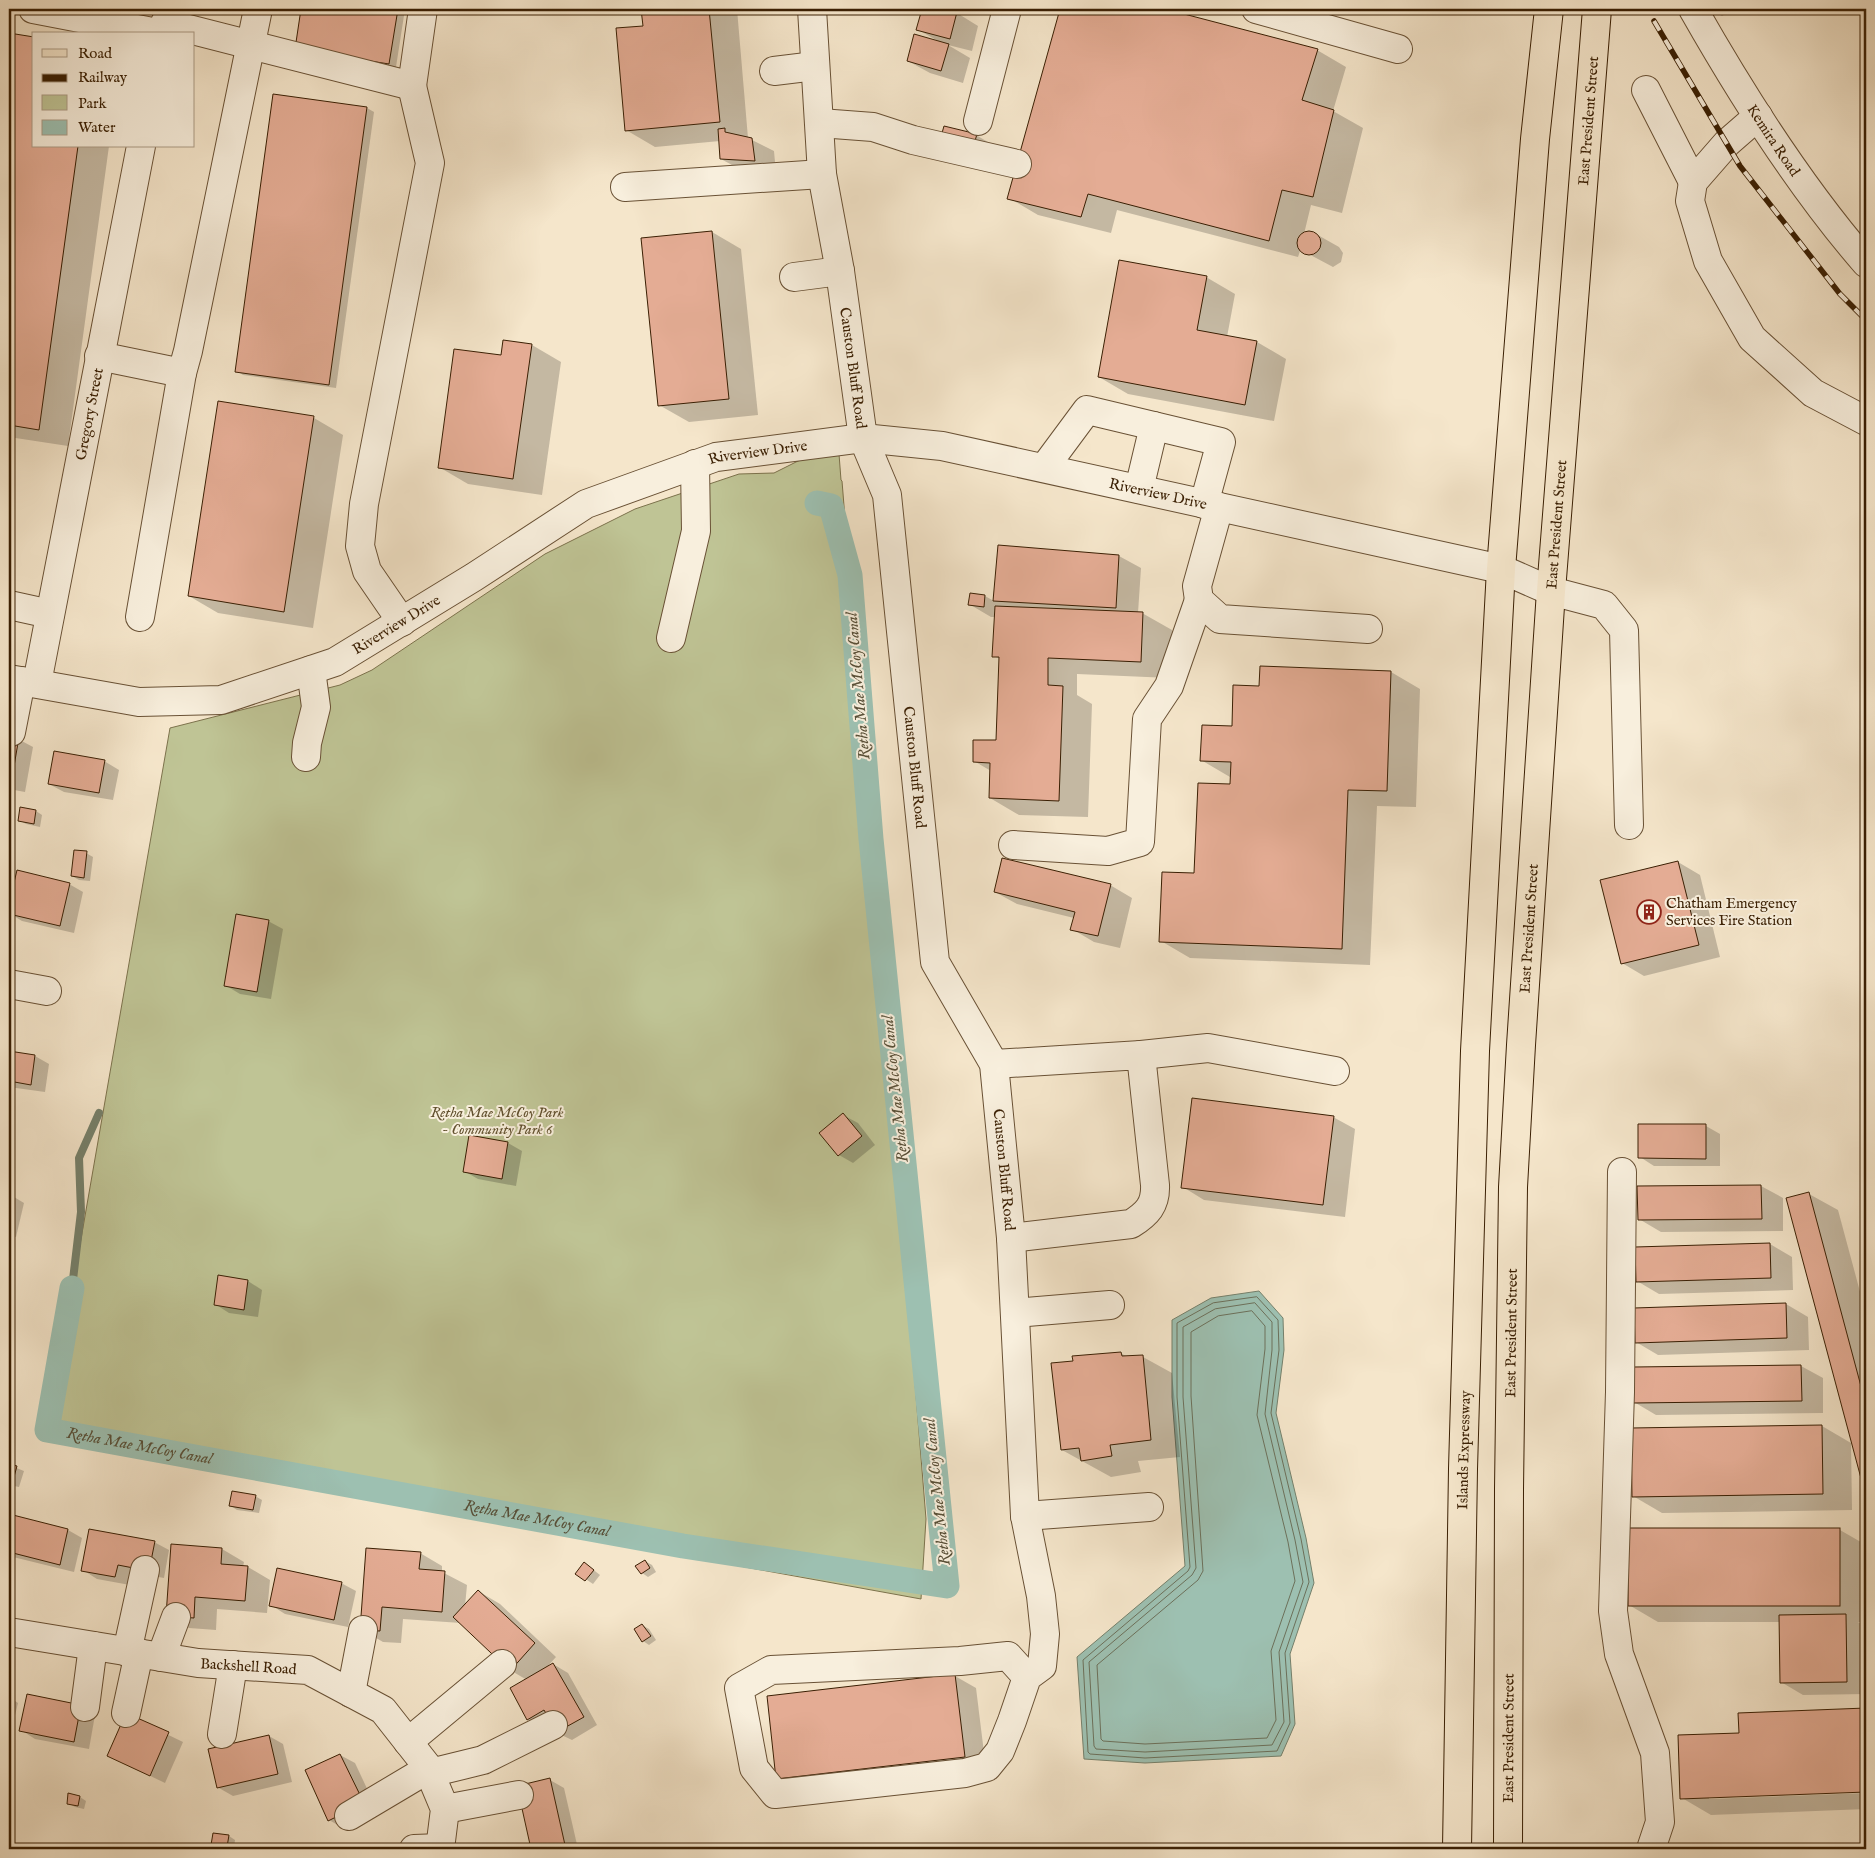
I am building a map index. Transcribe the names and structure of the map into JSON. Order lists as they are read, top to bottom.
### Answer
{
  "streets": {
    "main road": ["East President Street", "Islands Expressway"],
    "street": [
      "Kemira Road",
      "Causton Bluff Road",
      "Gregory Street",
      "Riverview Drive",
      "Backshell Road"
    ]
  },
  "crossings": [
    ["East President Street", "Riverview Drive"],
    ["Causton Bluff Road", "Riverview Drive"],
    ["Gregory Street", "Riverview Drive"],
    ["Riverview Drive", "Islands Expressway"]
  ],
  "water": ["Retha Mae McCoy Canal"],
  "parks": ["Retha Mae McCoy Park - Community Park 6"],
  "places": {
    "building": ["Chatham Emergency Services Fire Station"]
  },
  "legend": [
    "Road",
    "Railway",
    "Park",
    "Water"
  ]
}
